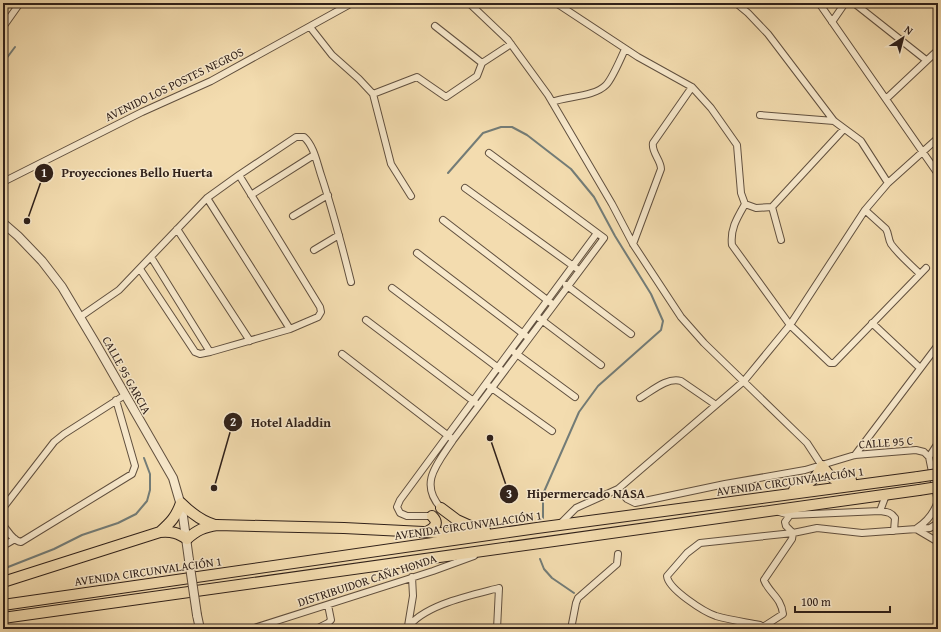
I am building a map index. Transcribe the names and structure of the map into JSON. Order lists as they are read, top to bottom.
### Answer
{
  "streets": {
    "main road": ["AVENIDA CIRCUNVALACIÓN 1"],
    "street": [
      "AVENIDO LOS POSTES NEGROS",
      "CALLE 95 GARCIA",
      "CALLE 95 C",
      "DISTRIBUIDOR CAÑA HONDA"
    ]
  },
  "places": ["Proyecciones Bello Huerta", "Hipermercado NASA", "Hotel Aladdin"],
  "scale_bar": "100 m",
  "north": "top right"
}
